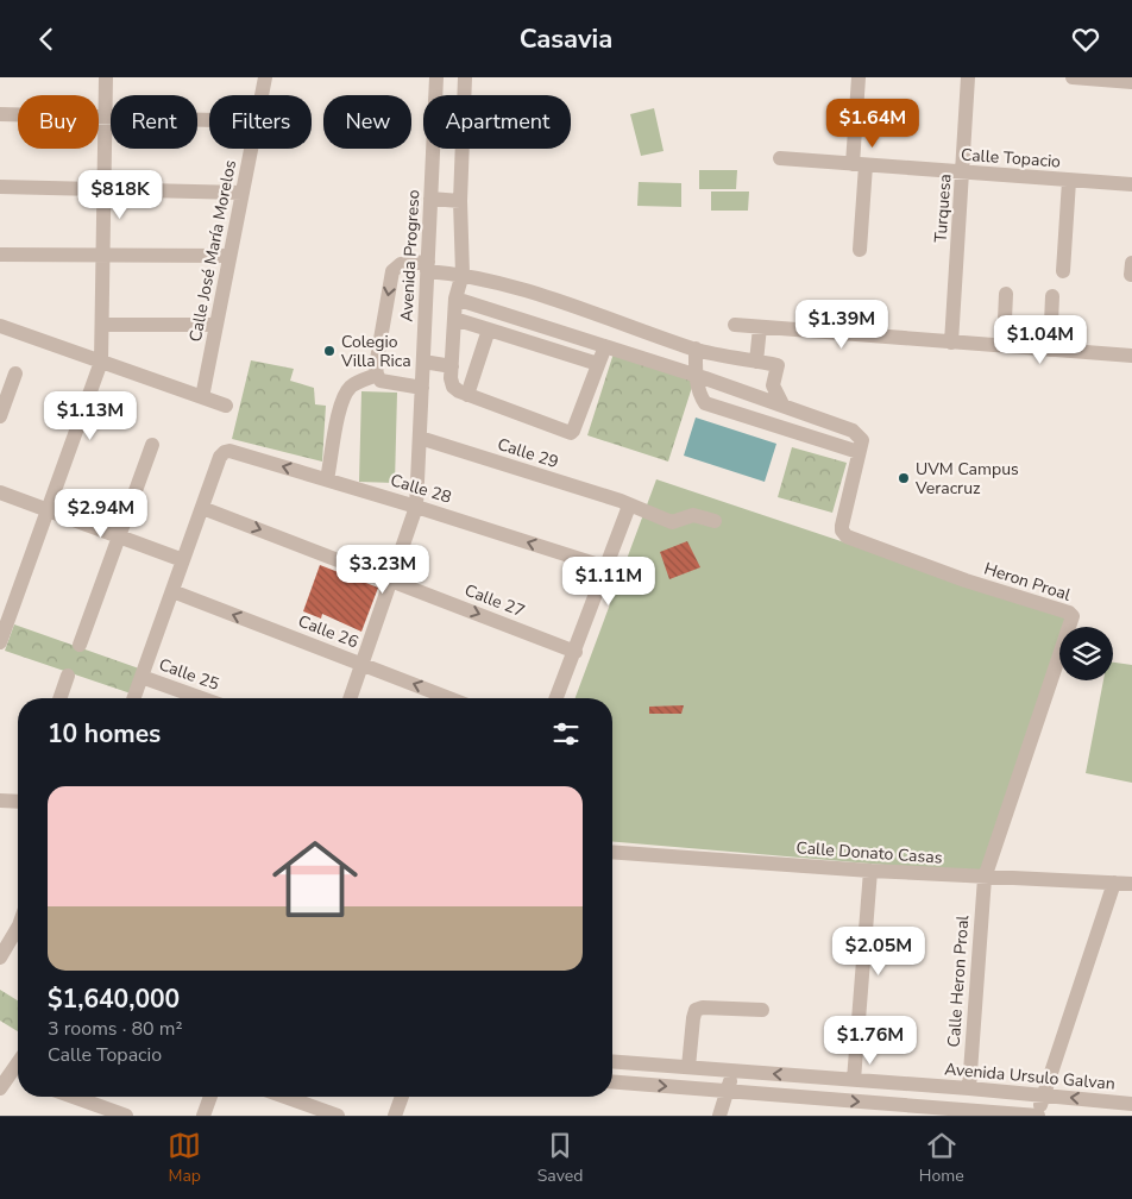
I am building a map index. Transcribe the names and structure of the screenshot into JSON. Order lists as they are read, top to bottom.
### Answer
{
  "streets": {
    "street": [
      "Calle Topacio",
      "Turquesa",
      "Calle José María Morelos",
      "Avenida Progreso",
      "Calle 29",
      "Calle 28",
      "Heron Proal",
      "Calle 27",
      "Calle 26",
      "Calle 25",
      "Calle Donato Casas",
      "Calle Heron Proal",
      "Avenida Ursulo Galvan"
    ]
  },
  "crossings": [
    ["Calle Topacio", "Turquesa"],
    ["Avenida Progreso", "Calle 29"],
    ["Avenida Progreso", "Calle 28"],
    ["Avenida Progreso", "Calle 27"],
    ["Avenida Progreso", "Calle 26"],
    ["Calle 28", "Calle 27"],
    ["Heron Proal", "Calle Donato Casas"],
    ["Heron Proal", "Calle Heron Proal"],
    ["Calle Donato Casas", "Calle Heron Proal"],
    ["Calle Heron Proal", "Avenida Ursulo Galvan"]
  ],
  "one_way": ["Calle 27", "Calle 26"],
  "places": ["Colegio Villa Rica", "UVM Campus Veracruz"],
  "page": {
    "header": "Casavia",
    "chip": [
      "Buy",
      "Rent",
      "Filters",
      "New",
      "Apartment"
    ],
    "price": [
      "$1.64M",
      "$818K",
      "$1.39M",
      "$1.04M",
      "$1.13M",
      "$2.94M",
      "$3.23M",
      "$1.11M",
      "$2.05M",
      "$1.76M"
    ],
    "heading": "10 homes",
    "list": [
      {
        "name": "$1,640,000",
        "note": "3 rooms · 80 m² · Calle Topacio"
      }
    ],
    "tabs": ["Map", "Saved", "Home"]
  }
}
